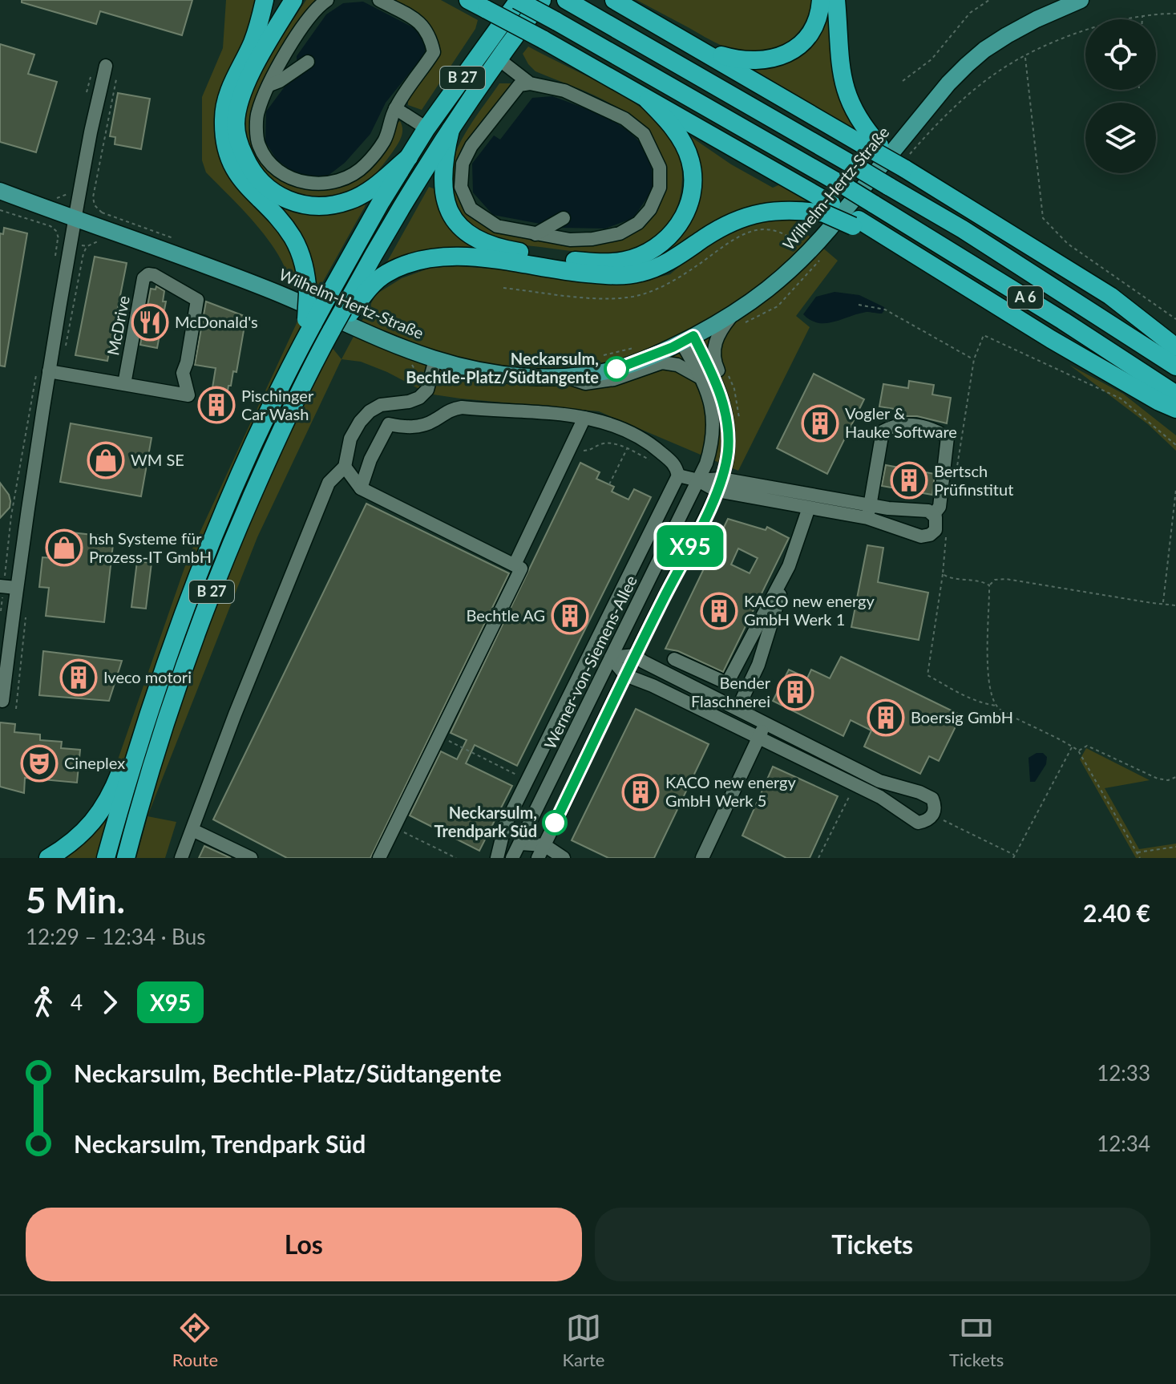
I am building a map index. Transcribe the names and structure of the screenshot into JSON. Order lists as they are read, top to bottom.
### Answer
{
  "streets": {
    "highway": ["B 27", "A 6"],
    "main road": ["Wilhelm-Hertz-Straße"],
    "street": ["McDrive", "Werner-von-Siemens-Allee"]
  },
  "crossings": [
    ["B 27", "A 6"],
    ["Wilhelm-Hertz-Straße", "Werner-von-Siemens-Allee"]
  ],
  "places": {
    "restaurant": ["McDonald's"],
    "other": ["Neckarsulm, Bechtle-Platz/Südtangente", "Neckarsulm, Trendpark Süd"],
    "building": [
      "Pischinger Car Wash",
      "Vogler & Hauke Software",
      "Bertsch Prüfinstitut",
      "KACO new energy GmbH Werk 1",
      "Bechtle AG",
      "Iveco motori",
      "Bender Flaschnerei",
      "Boersig GmbH",
      "KACO new energy GmbH Werk 5"
    ],
    "shop": ["WM SE", "hsh Systeme für Prozess-IT GmbH"],
    "theatre": ["Cineplex"]
  },
  "lines": ["bus line X95"],
  "page": {
    "on_map": "X95",
    "heading": ["5 Min.", "12:29 – 12:34 · Bus", "2.40 €"],
    "legs": ["4", "X95"],
    "list": [
      {
        "name": "Neckarsulm, Bechtle-Platz/Südtangente",
        "value": "12:33"
      },
      {
        "name": "Neckarsulm, Trendpark Süd",
        "value": "12:34"
      }
    ],
    "buttons": ["Los", "Tickets"],
    "tabs": ["Route", "Karte", "Tickets"]
  }
}
